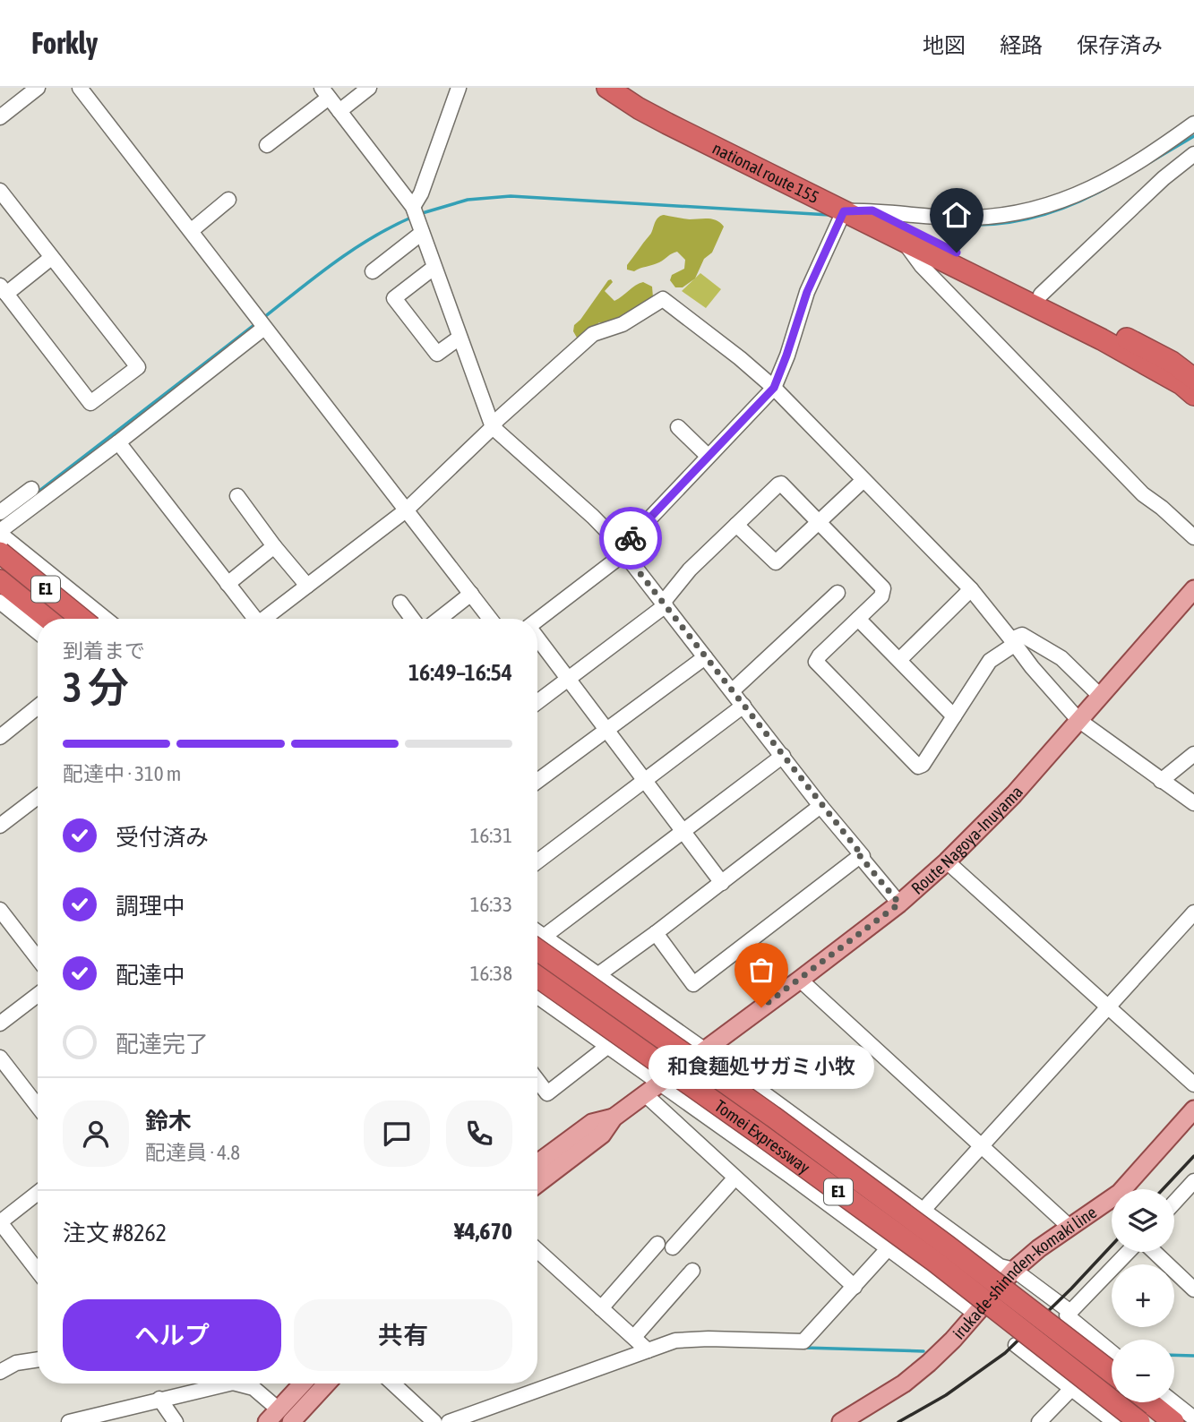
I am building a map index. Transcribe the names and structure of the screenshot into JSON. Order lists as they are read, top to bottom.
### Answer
{
  "streets": {
    "highway": ["national route 155", "E1", "Tomei Expressway"],
    "main road": ["Route Nagoya-Inuyama", "irukade-shinnden-komaki line"]
  },
  "places": ["和食麺処サガミ 小牧"],
  "page": {
    "header": "Forkly",
    "nav": ["地図", "経路", "保存済み"],
    "heading": ["3 分", "到着まで", "16:49–16:54"],
    "panel": [
      "鈴木",
      "配達員 · 4.8",
      "注文 #8262",
      "¥4,670"
    ],
    "bar": "配達中 · 310 m",
    "list": [
      ["受付済み", "16:31"],
      ["調理中", "16:33"],
      ["配達中", "16:38"],
      "配達完了"
    ],
    "bubble": "和食麺処サガミ 小牧",
    "map_buttons": ["+", "−"],
    "buttons": ["ヘルプ", "共有"]
  }
}
